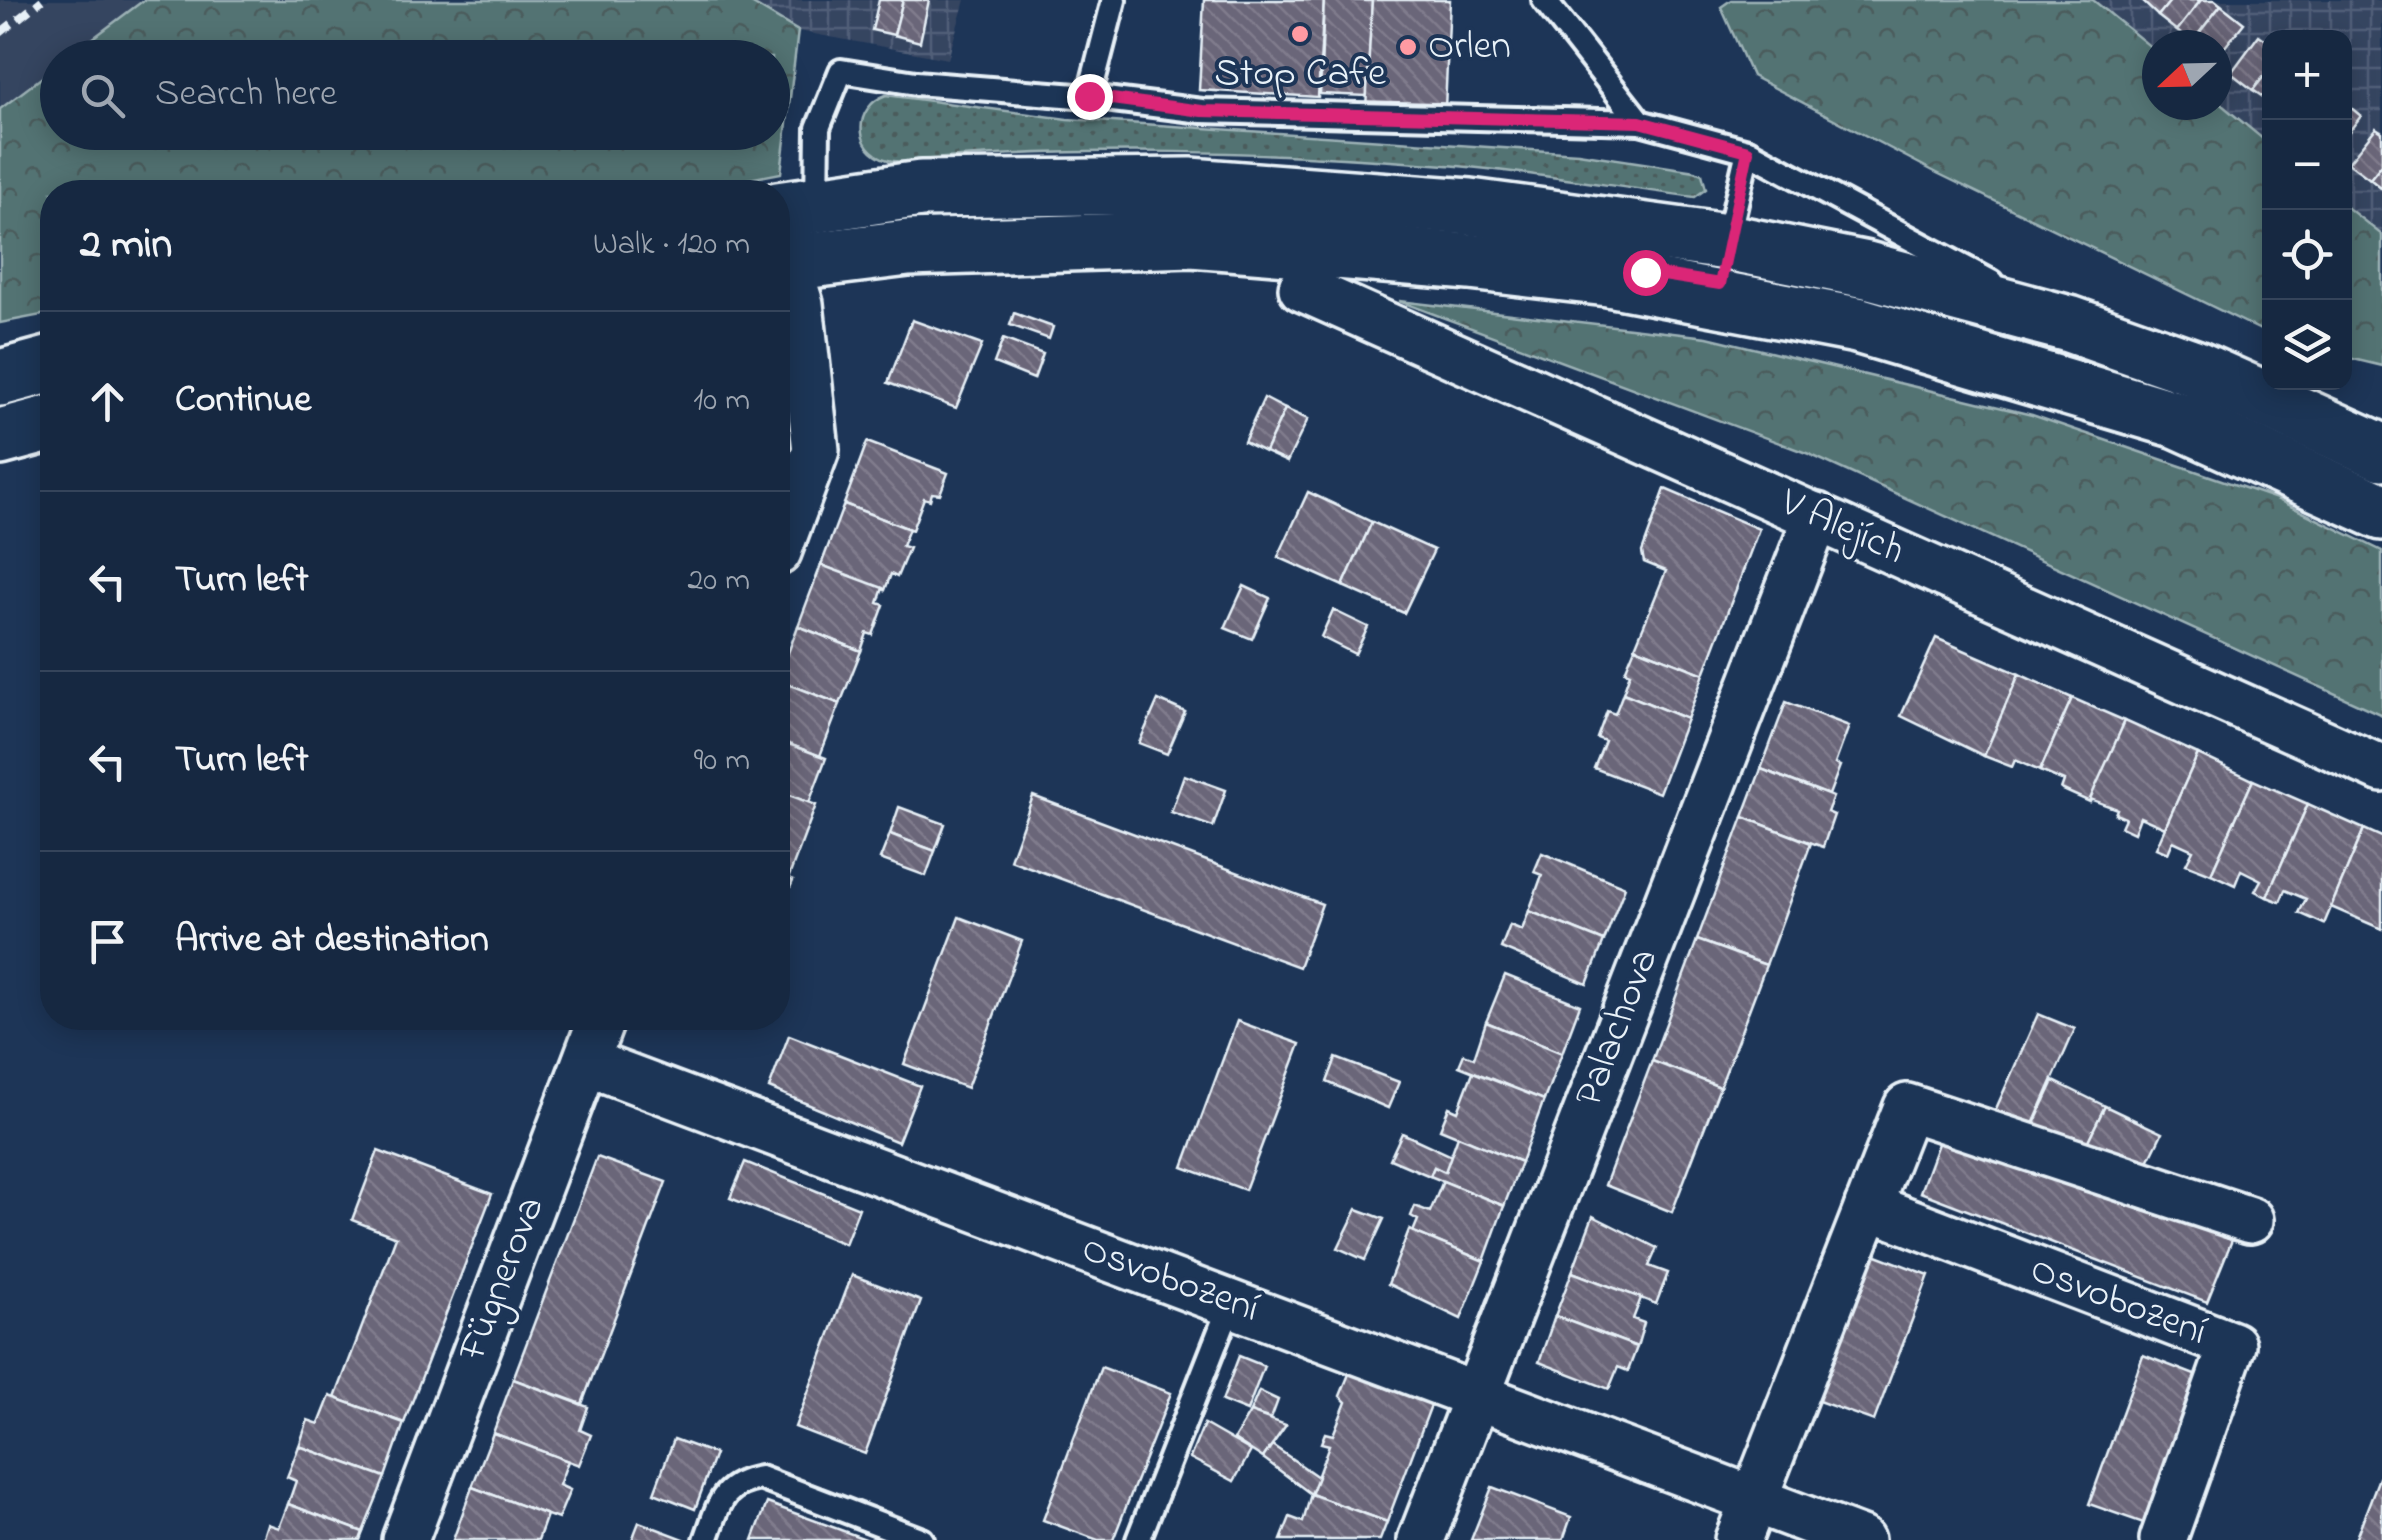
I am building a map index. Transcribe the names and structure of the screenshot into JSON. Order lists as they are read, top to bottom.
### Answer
{
  "streets": {
    "street": [
      "V Alejích",
      "Palachova",
      "Fügnerova",
      "Osvobození"
    ]
  },
  "crossings": [
    ["V Alejích", "Palachova"],
    ["Palachova", "Osvobození"],
    ["Fügnerova", "Osvobození"]
  ],
  "places": ["Stop Cafe", "Orlen"],
  "north": "left",
  "page": {
    "map_buttons": ["+", "−"],
    "search": "Search here",
    "heading": ["2 min", "Walk · 120 m"],
    "list": [
      ["Continue", "10 m"],
      ["Turn left", "20 m"],
      ["Turn left", "90 m"],
      "Arrive at destination"
    ]
  }
}
